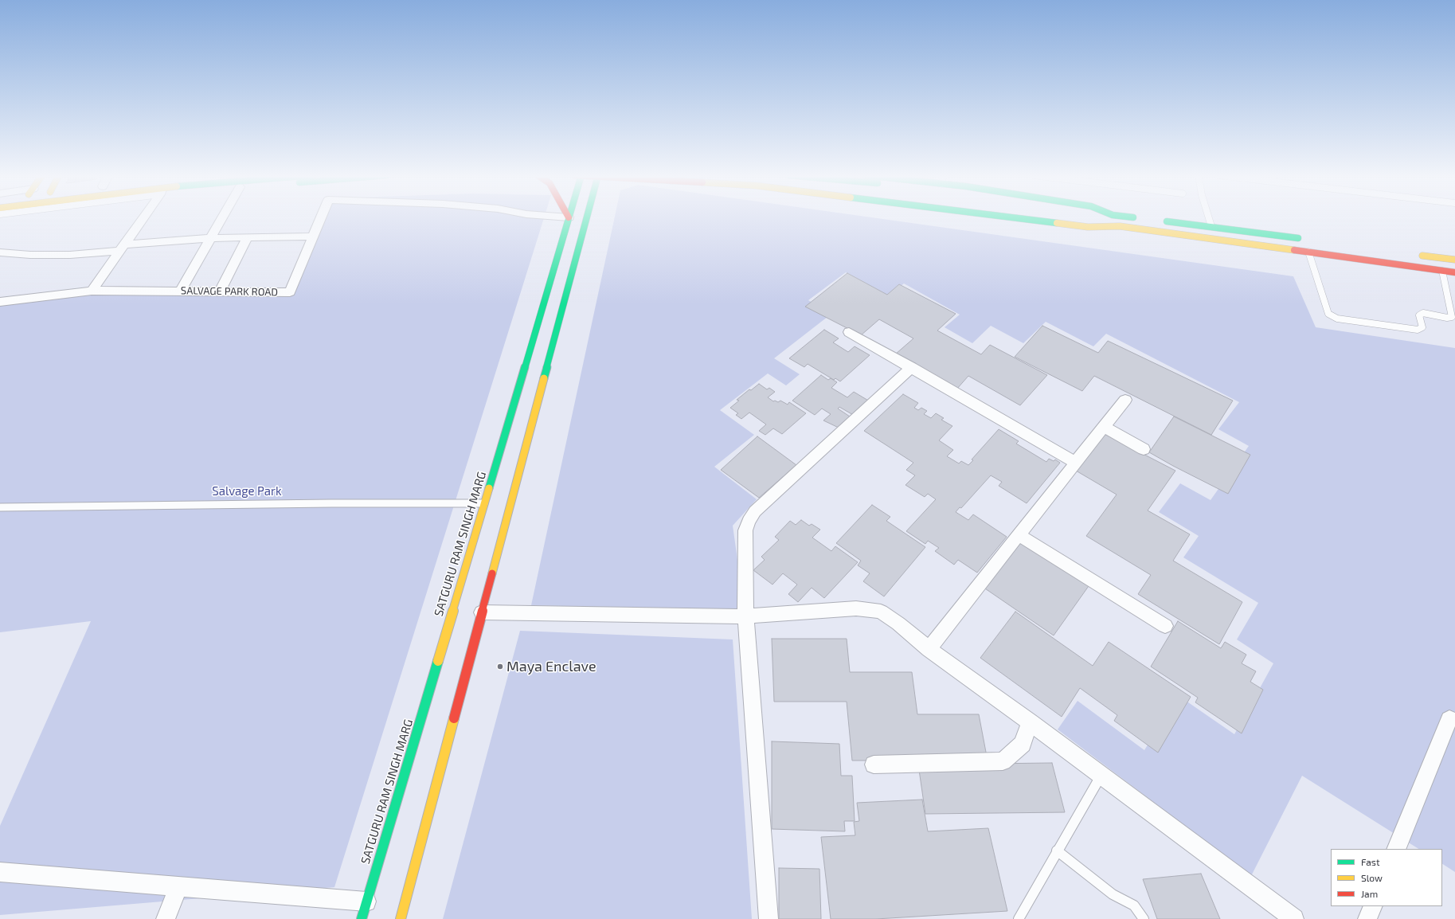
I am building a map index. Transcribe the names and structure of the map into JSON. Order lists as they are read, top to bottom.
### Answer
{
  "streets": {
    "main road": ["SATGURU RAM SINGH MARG"],
    "street": ["SALVAGE PARK ROAD"]
  },
  "parks": ["Salvage Park"],
  "places": ["Maya Enclave"],
  "legend": ["Fast", "Slow", "Jam"]
}
